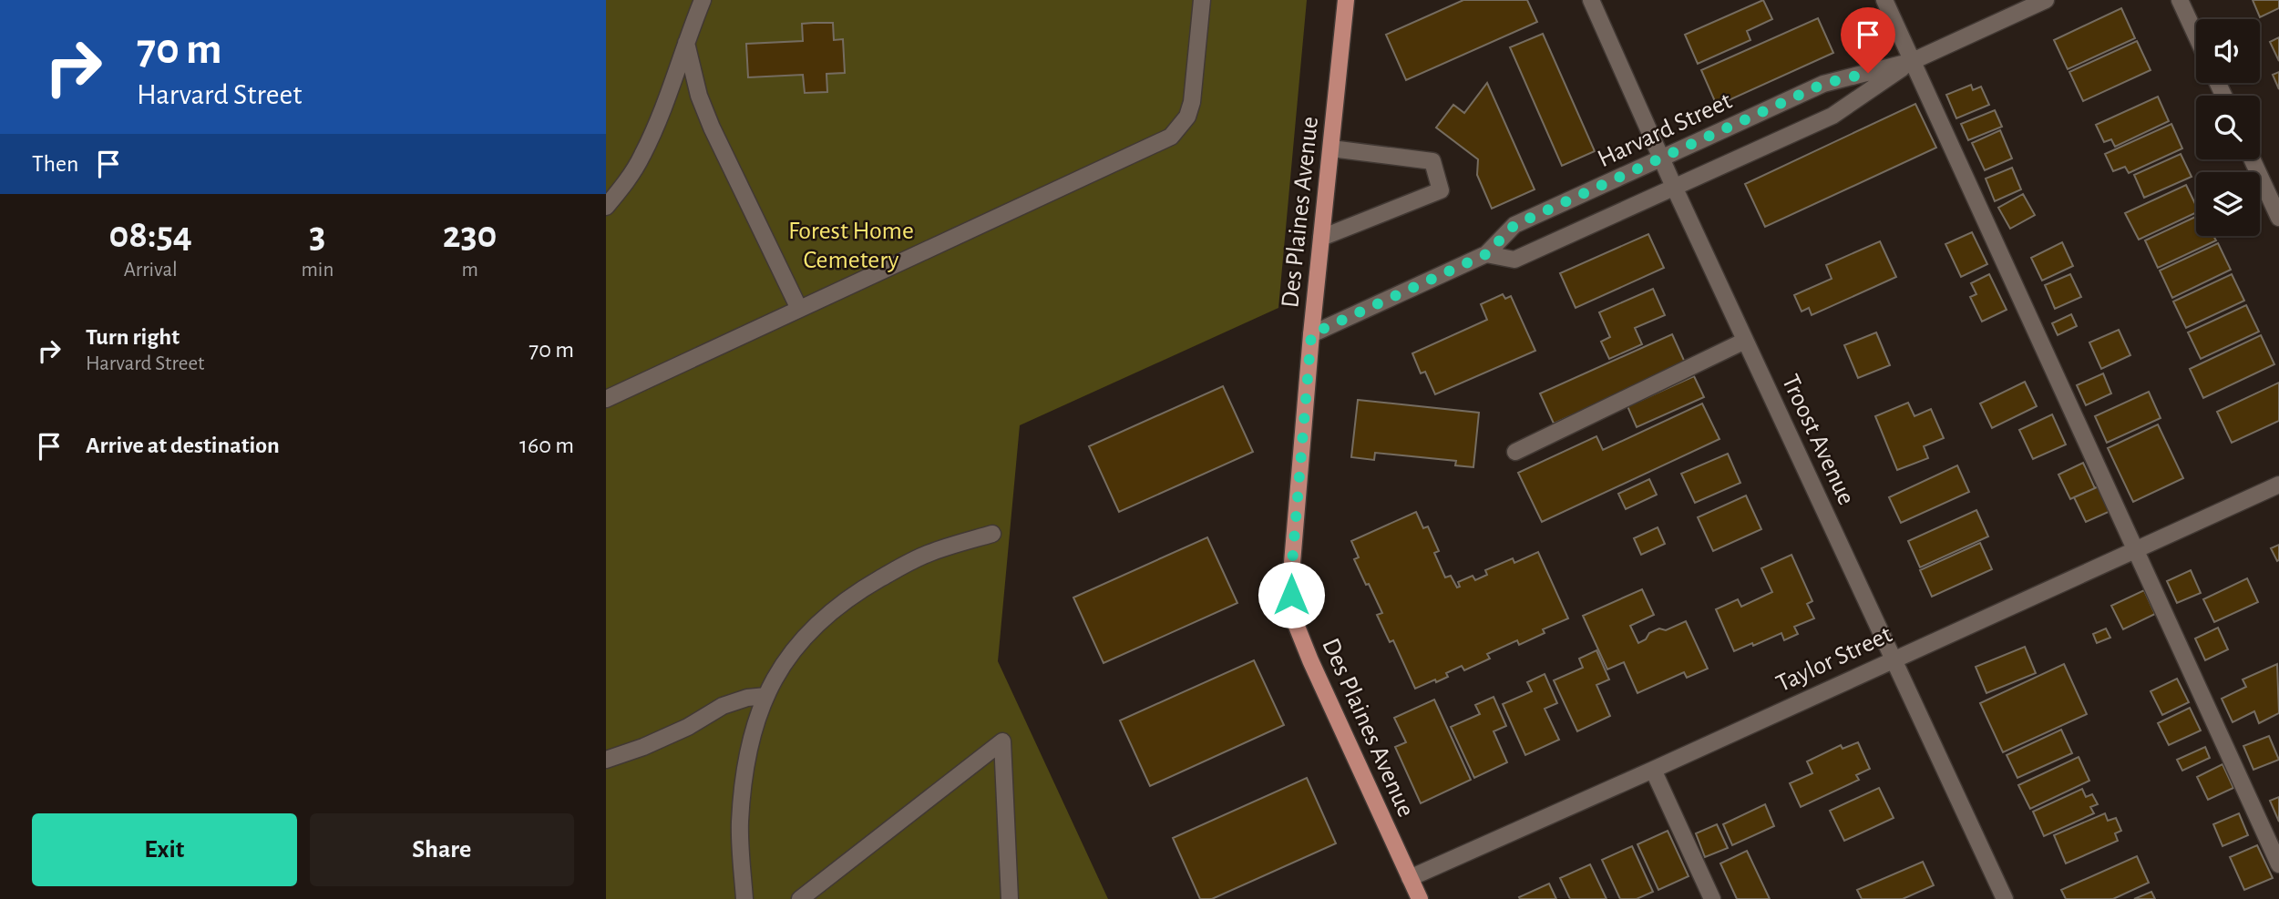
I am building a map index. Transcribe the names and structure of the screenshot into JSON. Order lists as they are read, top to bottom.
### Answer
{
  "streets": {
    "main road": ["Des Plaines Avenue"],
    "street": ["Harvard Street", "Troost Avenue", "Taylor Street"]
  },
  "crossings": [
    ["Harvard Street", "Des Plaines Avenue"],
    ["Harvard Street", "Troost Avenue"],
    ["Des Plaines Avenue", "Taylor Street"],
    ["Troost Avenue", "Taylor Street"]
  ],
  "parks": ["Forest Home Cemetery"],
  "page": {
    "turn": ["70 m", "Harvard Street"],
    "then": "Then",
    "eta": [
      "08:54",
      "Arrival",
      "3",
      "min",
      "230",
      "m"
    ],
    "list": [
      {
        "name": "Turn right",
        "note": "Harvard Street",
        "value": "70 m"
      },
      {
        "name": "Arrive at destination",
        "value": "160 m"
      }
    ],
    "buttons": ["Exit", "Share"]
  }
}
